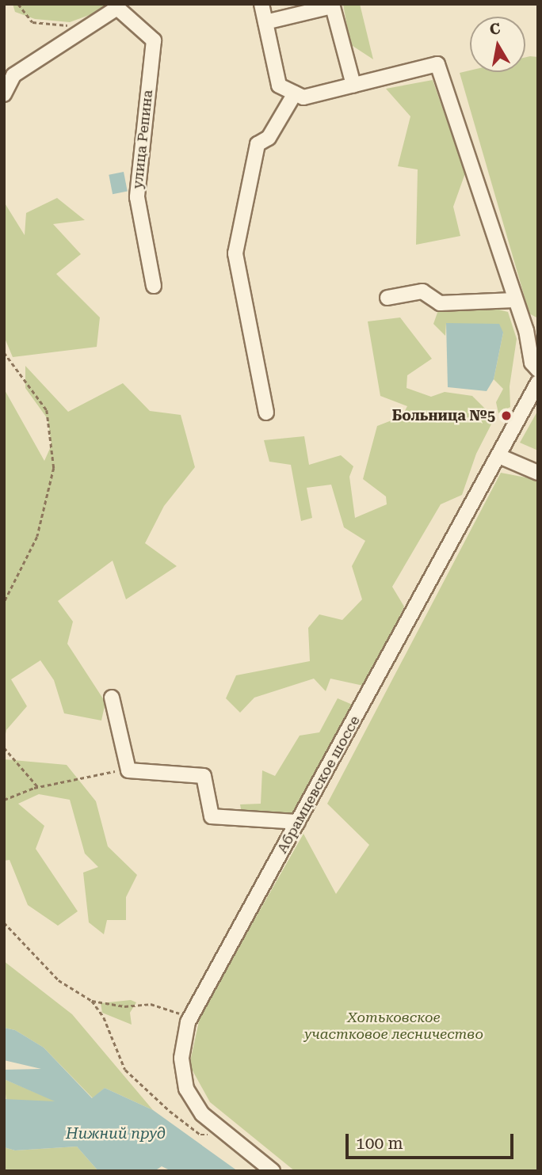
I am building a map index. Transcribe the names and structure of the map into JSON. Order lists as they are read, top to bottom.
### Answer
{
  "streets": {
    "street": ["улица Репина", "Абрамцевское шоссе"]
  },
  "water": ["Нижний пруд"],
  "parks": ["Хотьковское участковое лесничество"],
  "places": ["Больница №5"],
  "scale_bar": "100 m",
  "north": "top"
}
